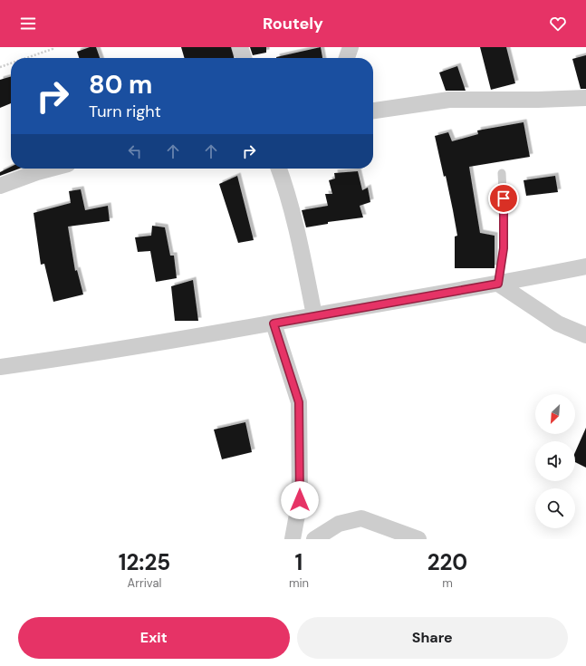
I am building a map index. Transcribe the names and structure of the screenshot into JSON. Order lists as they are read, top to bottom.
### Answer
{
  "north": "bottom left",
  "page": {
    "header": "Routely",
    "turn": ["80 m", "Turn right"],
    "eta": [
      "12:25",
      "Arrival",
      "1",
      "min",
      "220",
      "m"
    ],
    "buttons": ["Exit", "Share"]
  }
}
